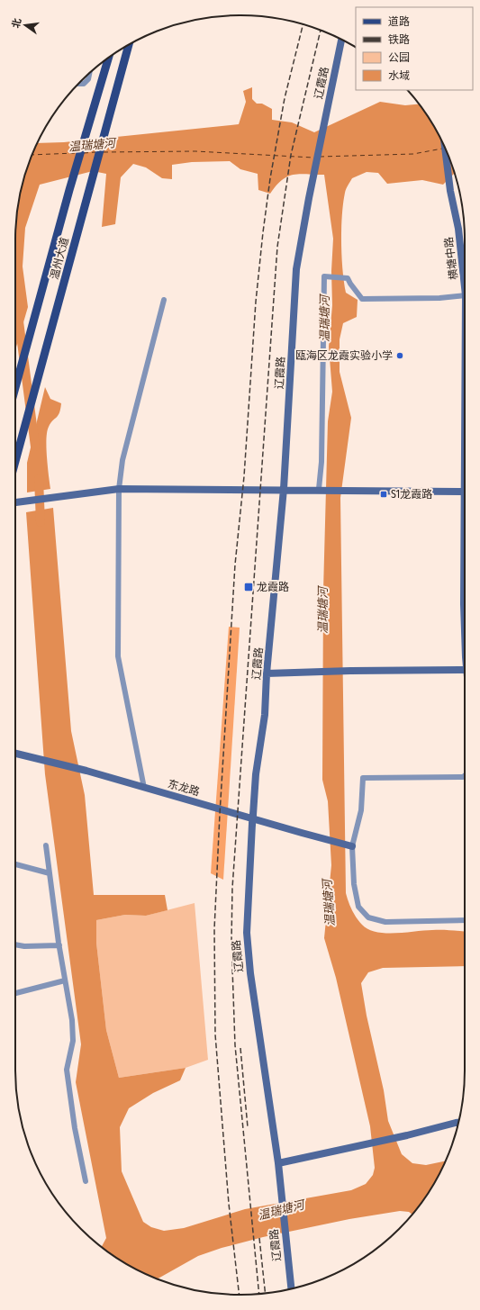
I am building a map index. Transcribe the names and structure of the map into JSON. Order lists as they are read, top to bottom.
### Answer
{
  "streets": {
    "main road": ["温州大道"],
    "street": ["辽霞路", "横塘中路", "东龙路"]
  },
  "water": ["温瑞塘河"],
  "places": {
    "other": ["瓯海区龙霞实验小学"],
    "transit": ["S1龙霞路", "龙霞路"]
  },
  "legend": [
    "道路",
    "铁路",
    "公园",
    "水域"
  ],
  "north": "left"
}
